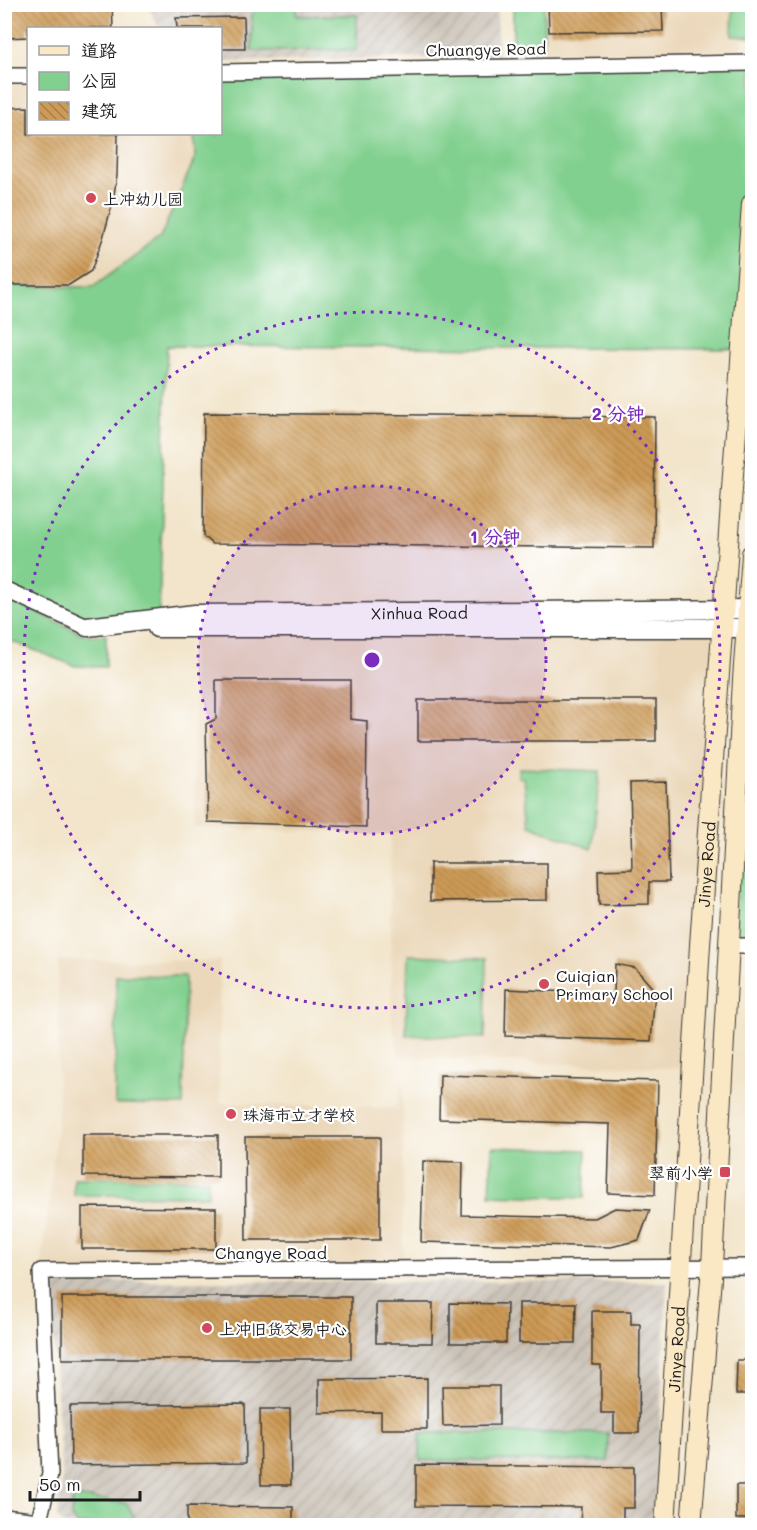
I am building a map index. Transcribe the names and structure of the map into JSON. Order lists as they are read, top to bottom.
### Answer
{
  "streets": {
    "main road": ["Jinye Road"],
    "street": ["Chuangye Road", "Xinhua Road", "Changye Road"]
  },
  "crossings": [
    ["Xinhua Road", "Jinye Road"],
    ["Jinye Road", "Changye Road"]
  ],
  "places": {
    "other": [
      "上冲幼儿园",
      "Cuiqian Primary School",
      "珠海市立才学校",
      "上冲旧货交易中心"
    ],
    "transit": ["翠前小学"]
  },
  "legend": ["道路", "公园", "建筑"],
  "scale_bar": "50 m",
  "rings": ["2 分钟", "1 分钟"]
}
